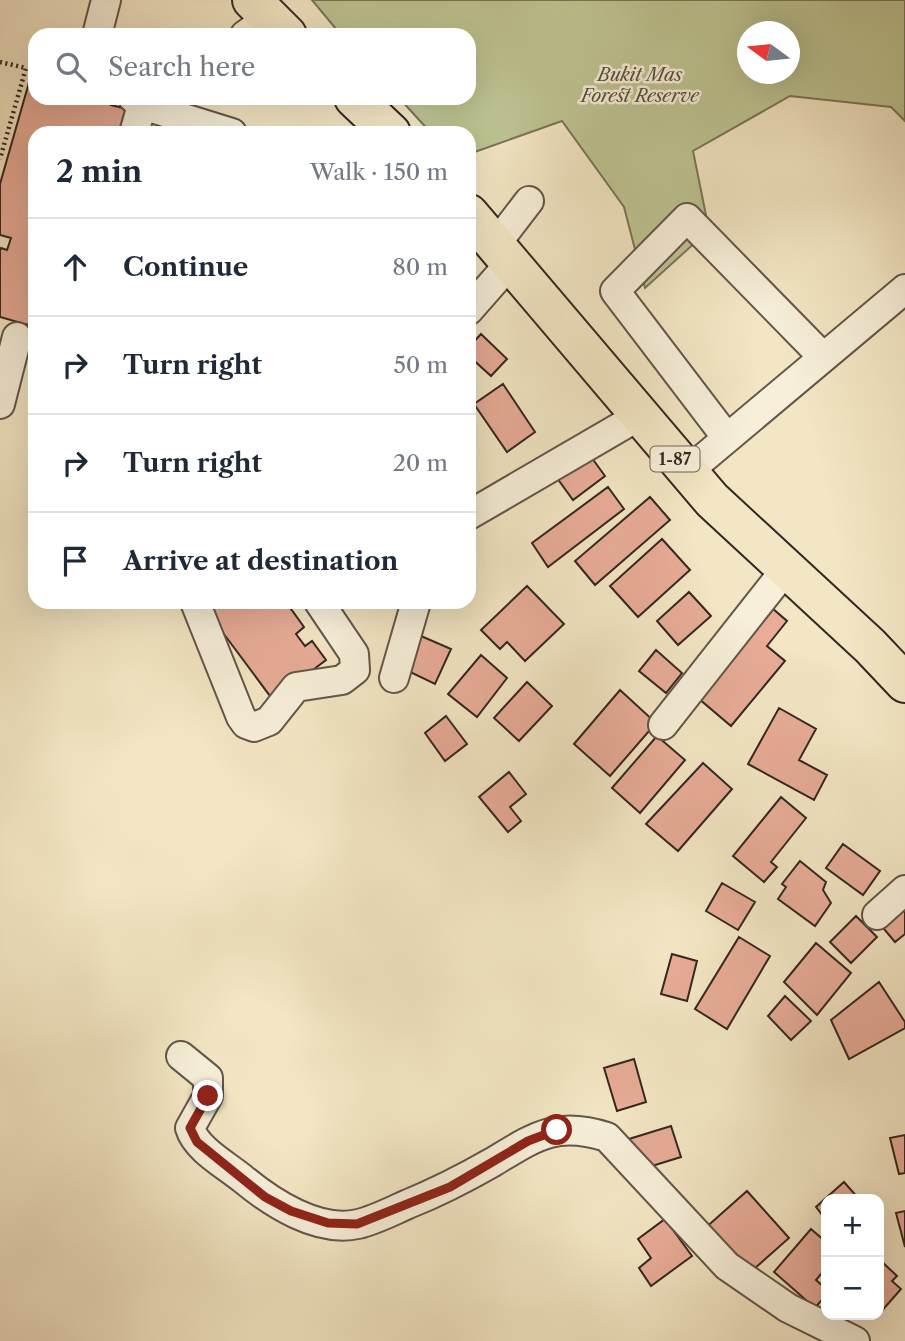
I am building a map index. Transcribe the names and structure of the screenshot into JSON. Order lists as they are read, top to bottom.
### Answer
{
  "streets": {
    "highway": ["1-87"]
  },
  "parks": ["Bukit Mas Forest Reserve"],
  "north": "left",
  "page": {
    "search": "Search here",
    "heading": ["2 min", "Walk · 150 m"],
    "list": [
      ["Continue", "80 m"],
      ["Turn right", "50 m"],
      ["Turn right", "20 m"],
      "Arrive at destination"
    ],
    "map_buttons": ["+", "−"]
  }
}
